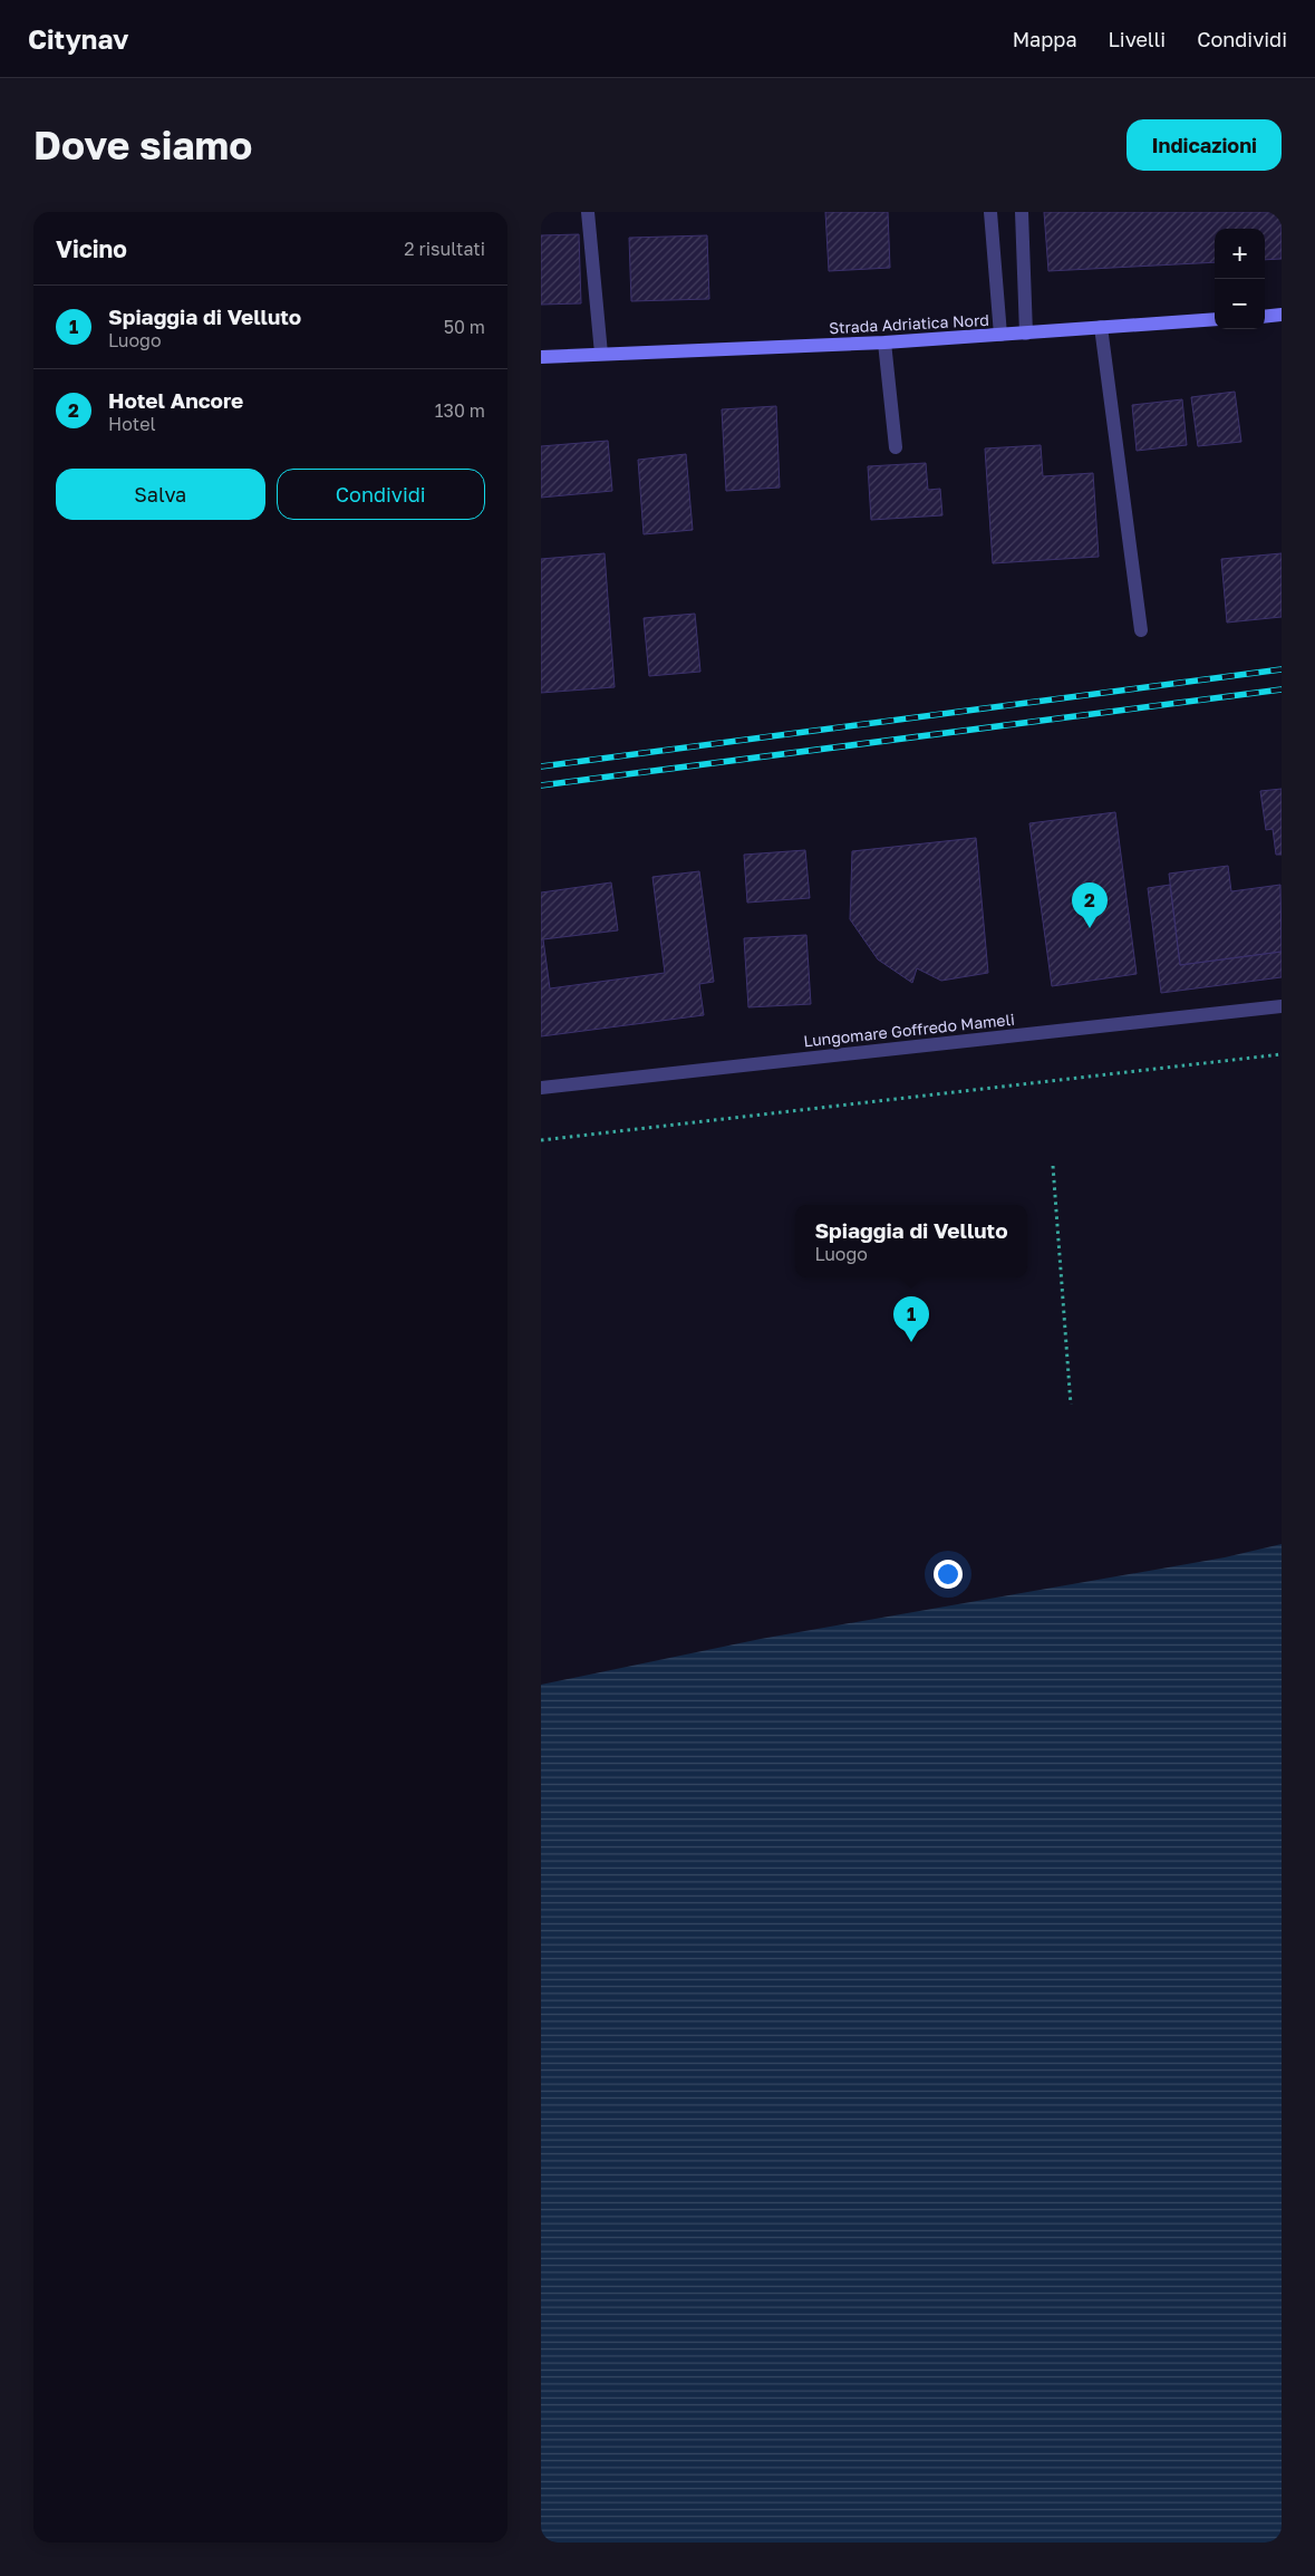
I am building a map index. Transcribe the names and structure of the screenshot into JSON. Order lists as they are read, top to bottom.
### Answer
{
  "streets": {
    "main road": ["Strada Adriatica Nord"],
    "street": ["Lungomare Goffredo Mameli"]
  },
  "page": {
    "header": "Citynav",
    "nav": ["Mappa", "Livelli", "Condividi"],
    "buttons": [
      "Indicazioni",
      ["Salva", "Condividi"]
    ],
    "title": "Dove siamo",
    "heading": ["Vicino", "2 risultati"],
    "map_buttons": ["+", "−"],
    "list": [
      {
        "mark": "1",
        "name": "Spiaggia di Velluto",
        "note": "Luogo",
        "value": "50 m"
      },
      {
        "mark": "2",
        "name": "Hotel Ancore",
        "note": "Hotel",
        "value": "130 m"
      }
    ],
    "pins": ["2", "1"],
    "popup": ["Spiaggia di Velluto", "Luogo"]
  }
}
